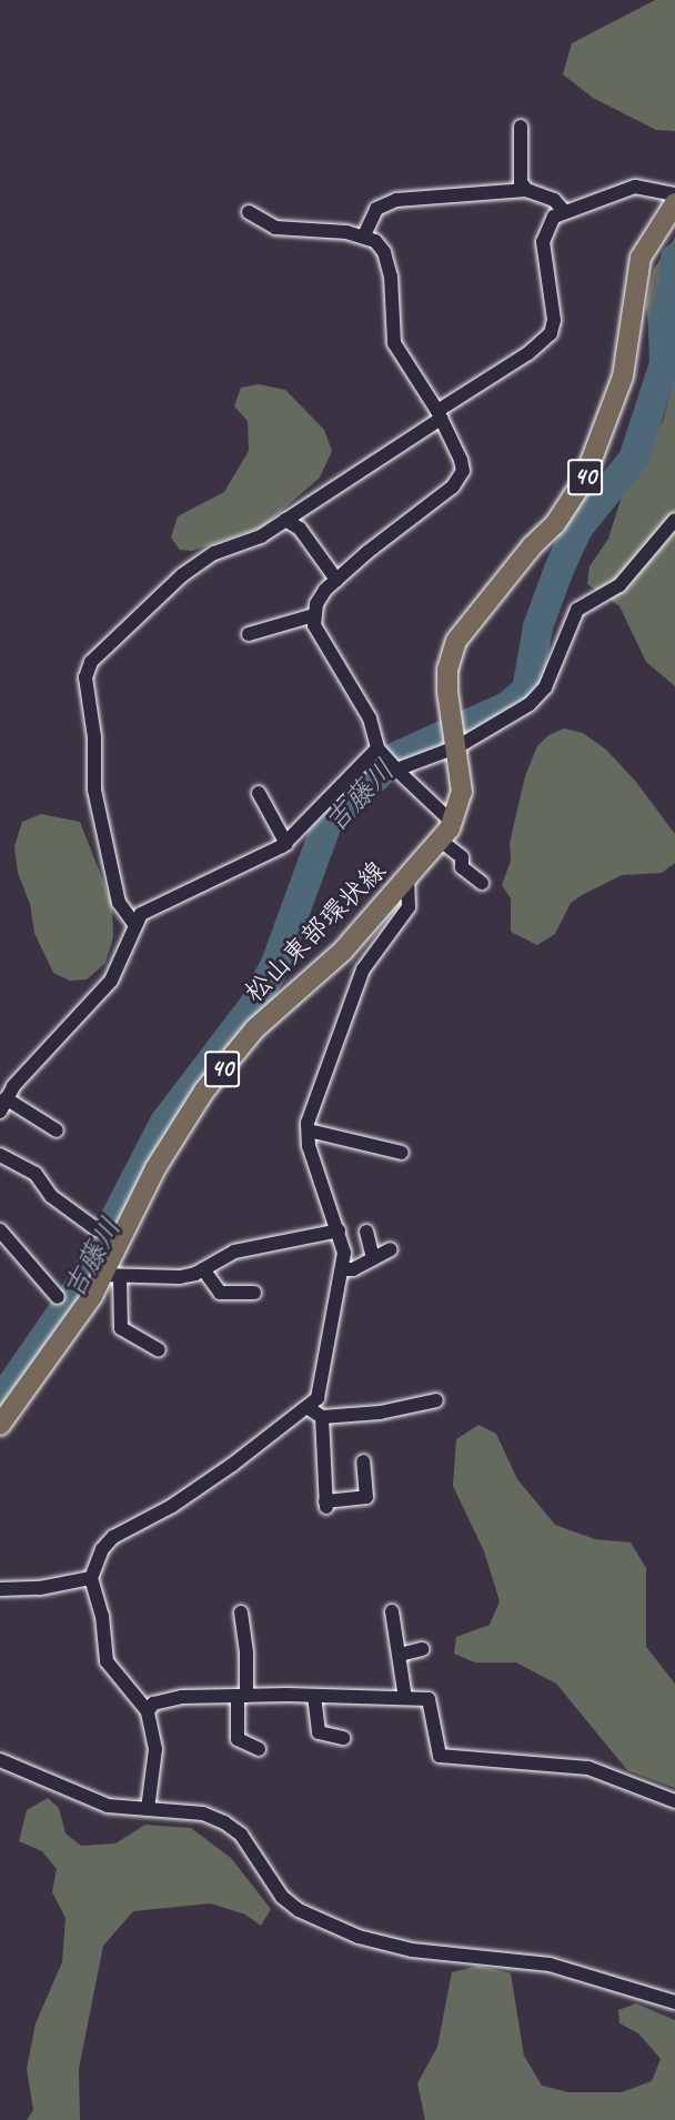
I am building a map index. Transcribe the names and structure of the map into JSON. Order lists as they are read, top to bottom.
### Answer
{
  "streets": {
    "main road": ["40", "松山東部環状線"]
  },
  "water": ["吉藤川"]
}
